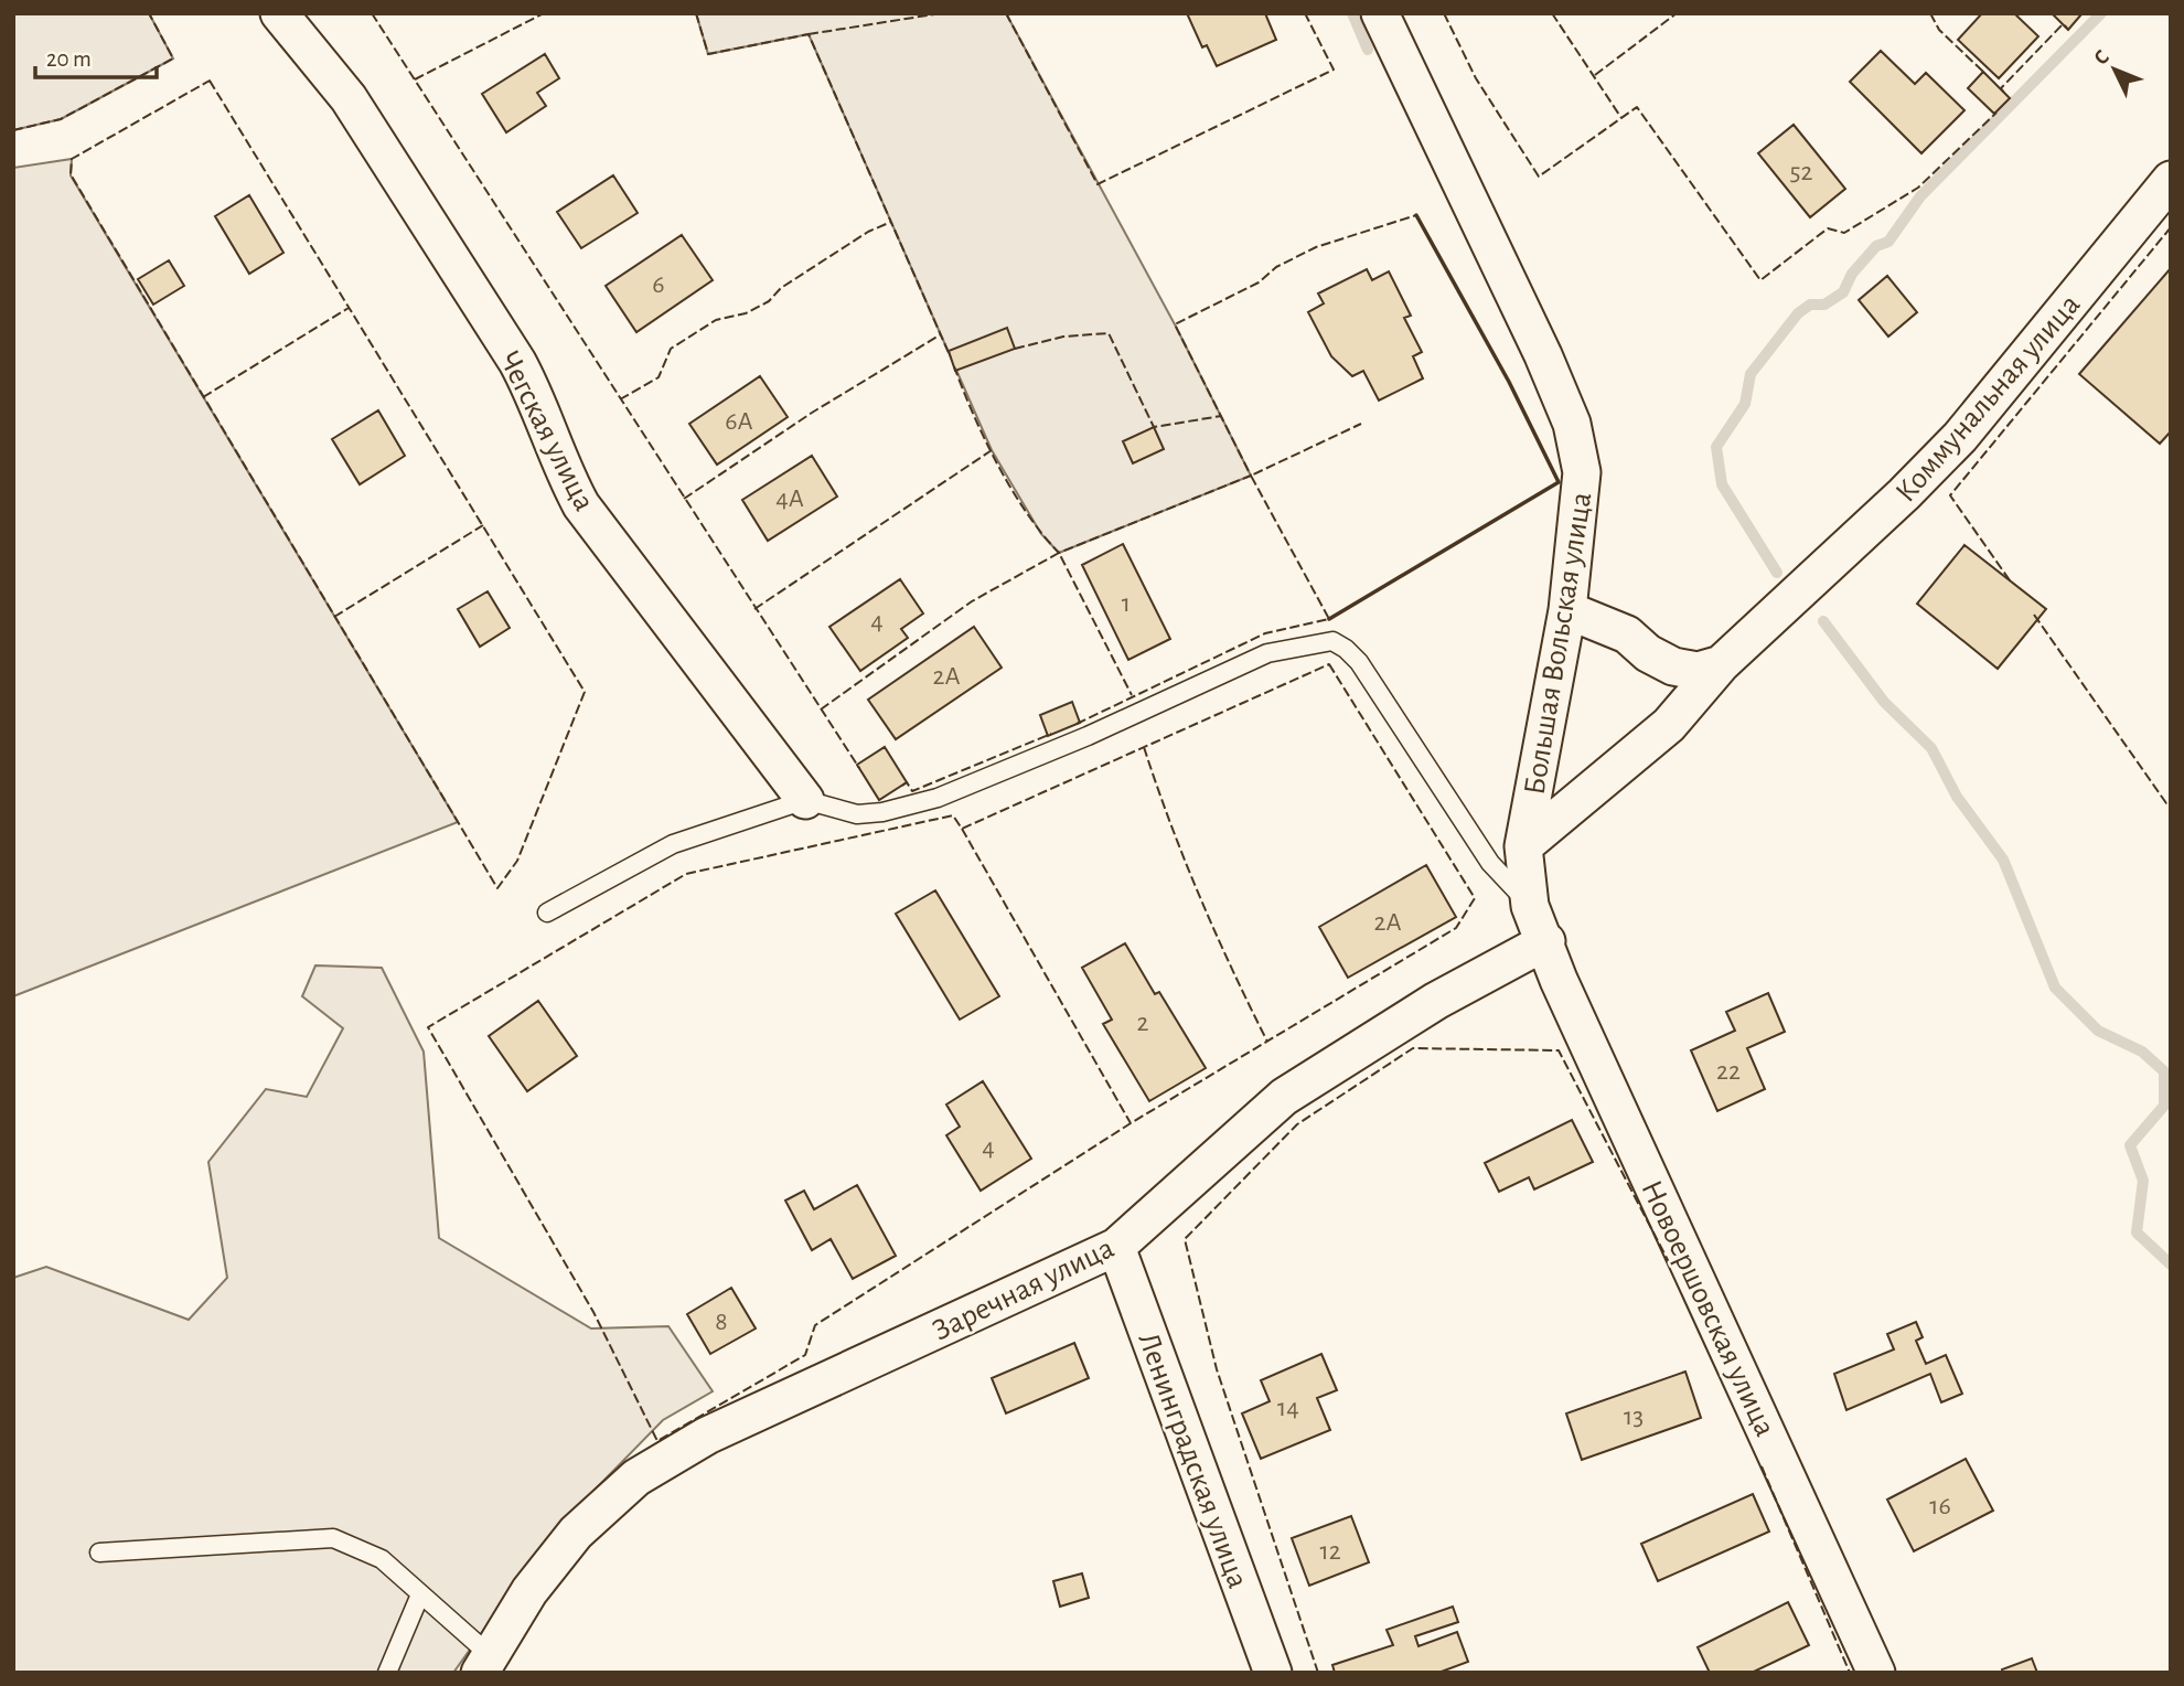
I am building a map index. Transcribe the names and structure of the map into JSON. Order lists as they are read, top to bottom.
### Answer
{
  "streets": {
    "street": [
      "Коммунальная улица",
      "Чегская улица",
      "Большая Вольская улица",
      "Заречная улица",
      "Новоершовская улица",
      "Ленинградская улица"
    ]
  },
  "crossings": [
    ["Коммунальная улица", "Большая Вольская улица"],
    ["Большая Вольская улица", "Заречная улица"],
    ["Большая Вольская улица", "Новоершовская улица"],
    ["Заречная улица", "Новоершовская улица"],
    ["Заречная улица", "Ленинградская улица"]
  ],
  "house_numbers": [
    "52",
    "6",
    "6А",
    "4А",
    "1",
    "4",
    "2А",
    "2А",
    "2",
    "22",
    "4",
    "8",
    "14",
    "13",
    "16",
    "12"
  ],
  "scale_bar": "20 m",
  "north": "top left"
}
